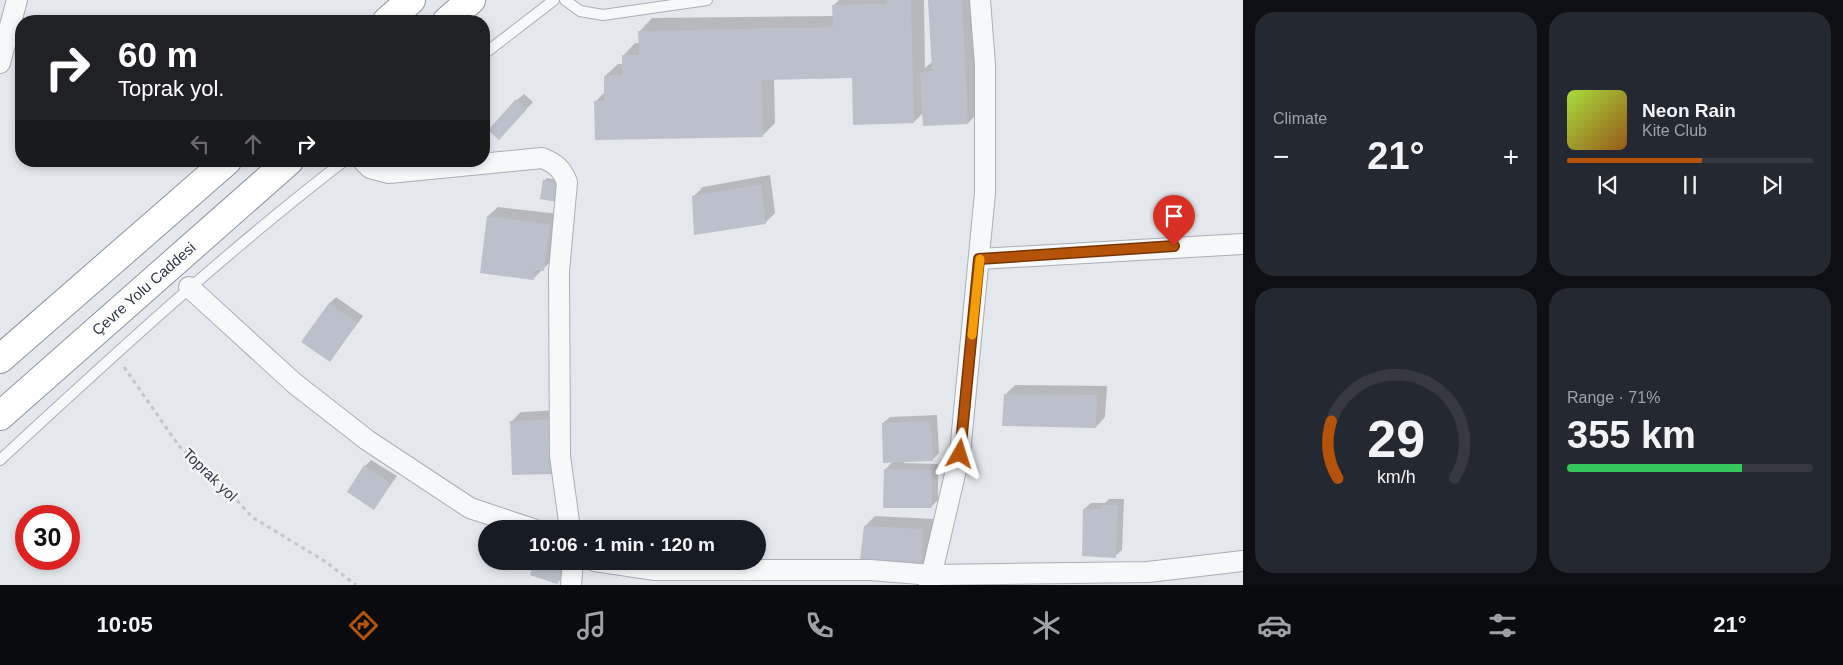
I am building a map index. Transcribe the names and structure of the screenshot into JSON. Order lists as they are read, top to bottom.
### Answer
{
  "streets": {
    "highway": ["Çevre Yolu Caddesi"],
    "path": ["Toprak yol"]
  },
  "page": {
    "tile": [
      "Climate",
      ["Range · 71%", "355 km"]
    ],
    "turn": ["60 m", "Toprak yol."],
    "song": ["Neon Rain", "Kite Club"],
    "heat": ["−", "21°", "+"],
    "limit": "30",
    "trip": "10:06 · 1 min · 120 m",
    "tabs": ["10:05", "21°"],
    "gauge": ["29", "km/h"]
  }
}
